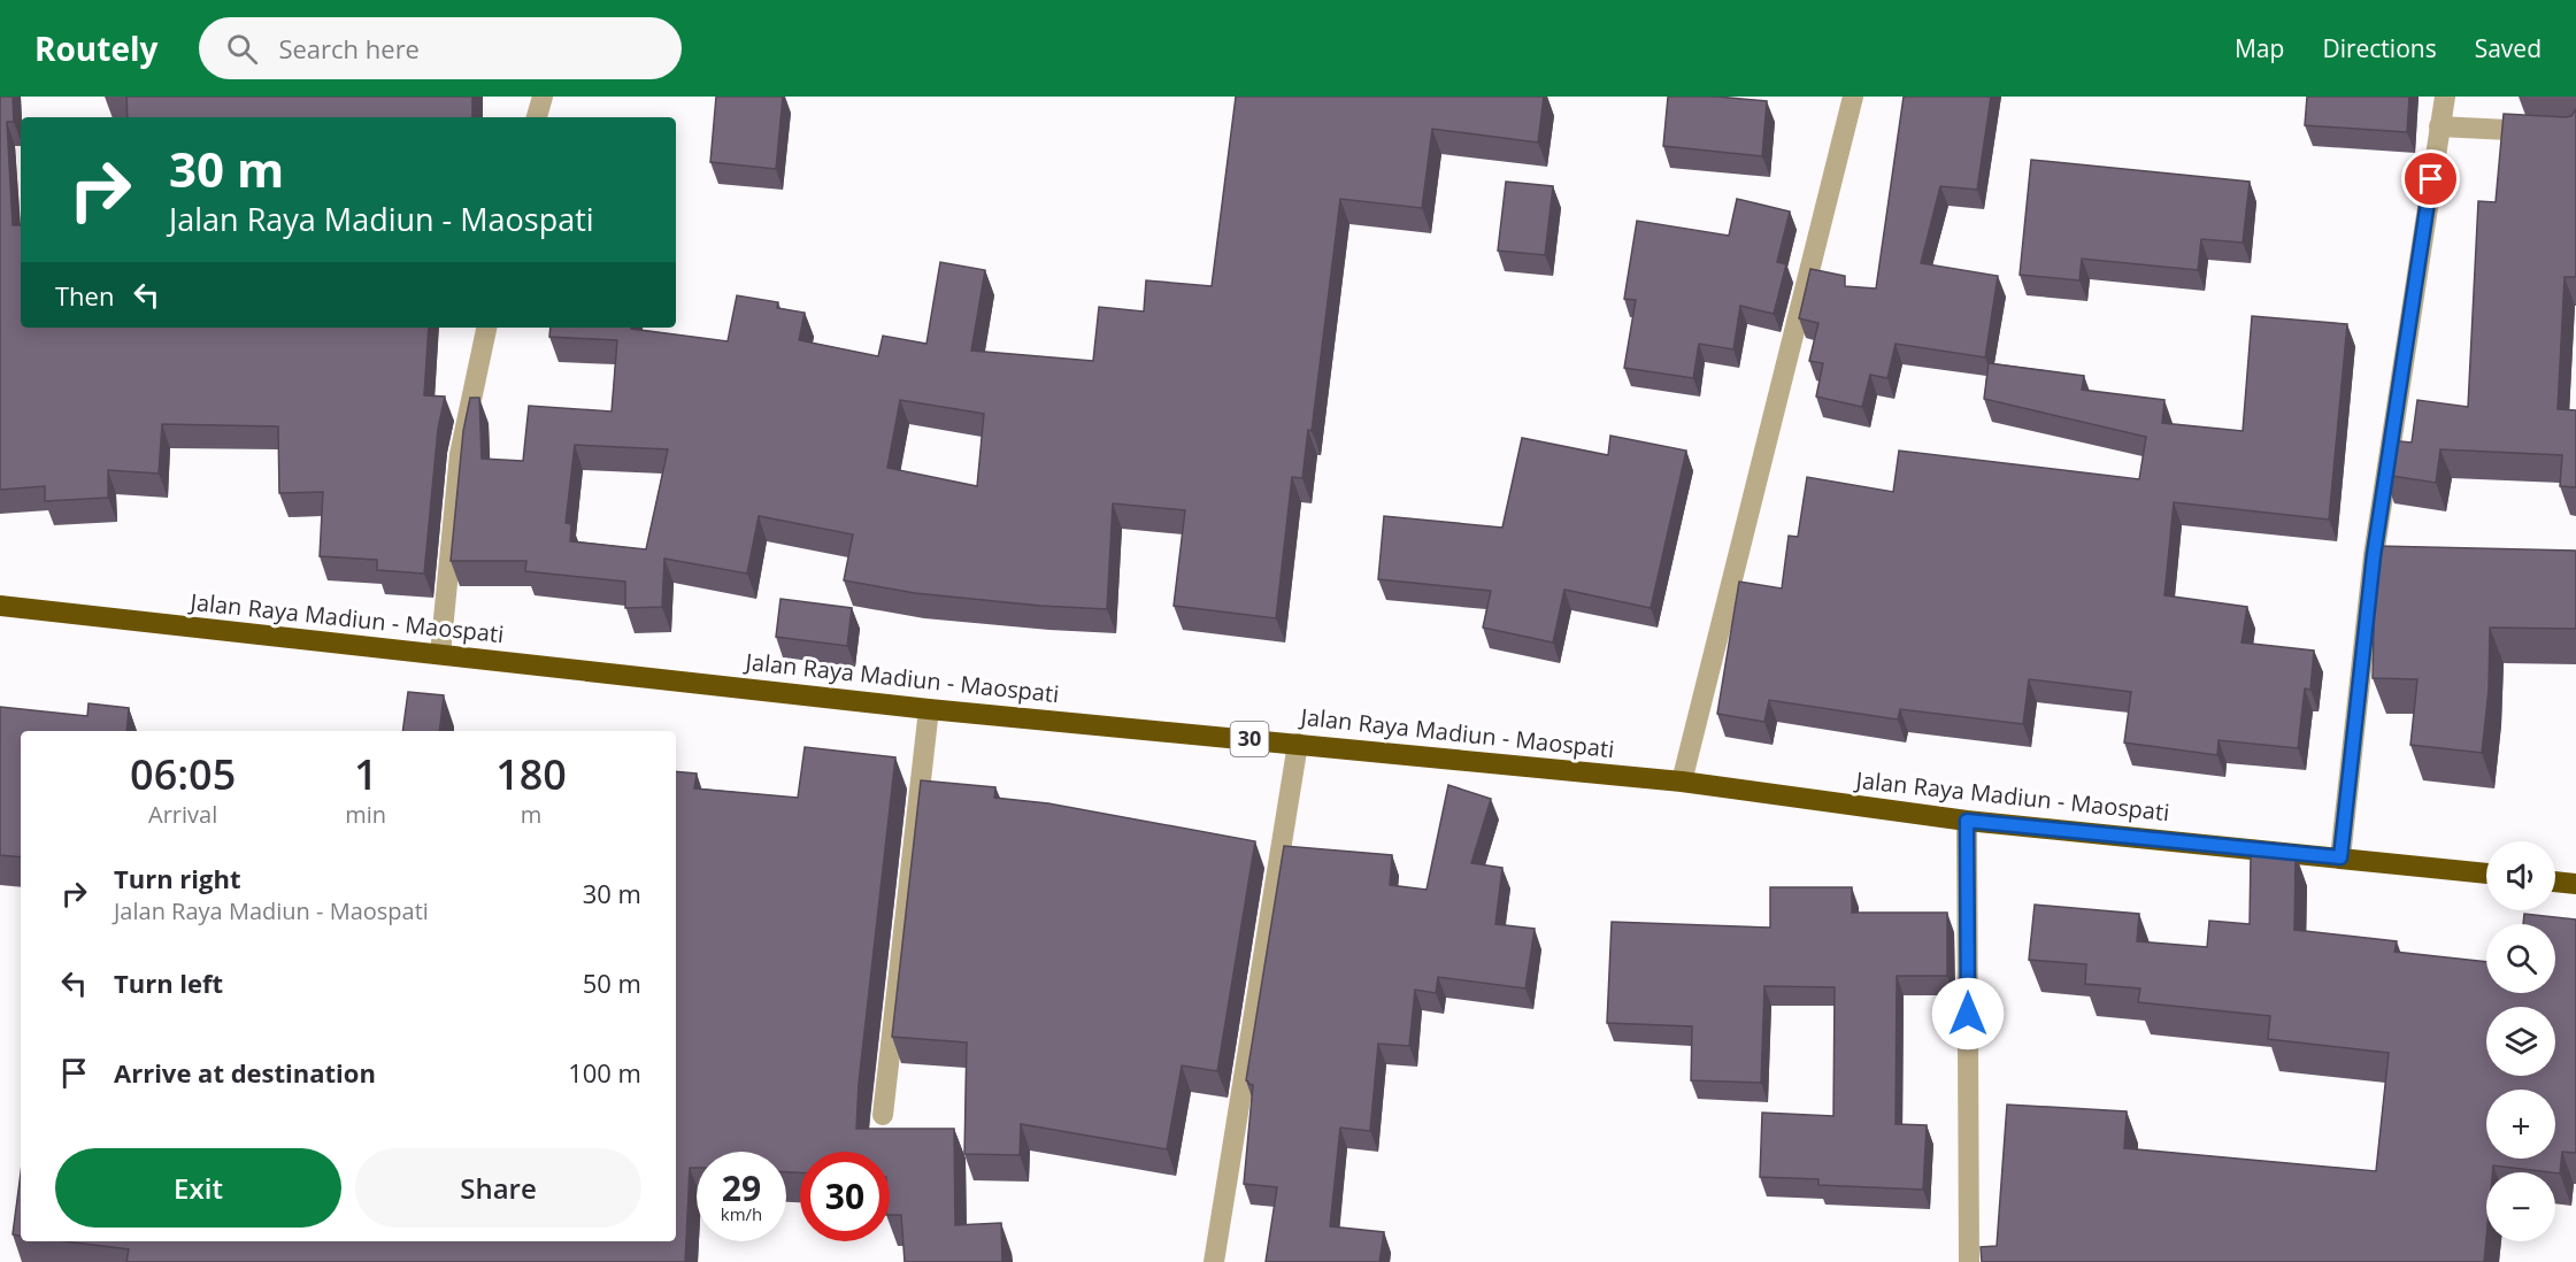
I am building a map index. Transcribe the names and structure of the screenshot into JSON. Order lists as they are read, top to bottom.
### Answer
{
  "streets": {
    "highway": ["Jalan Raya Madiun - Maospati", "30"]
  },
  "page": {
    "header": "Routely",
    "search": "Search here",
    "nav": ["Map", "Directions", "Saved"],
    "turn": ["30 m", "Jalan Raya Madiun - Maospati"],
    "then": "Then",
    "eta": [
      "06:05",
      "Arrival",
      "1",
      "min",
      "180",
      "m"
    ],
    "map_buttons": ["+", "−"],
    "list": [
      {
        "name": "Turn right",
        "note": "Jalan Raya Madiun - Maospati",
        "value": "30 m"
      },
      {
        "name": "Turn left",
        "value": "50 m"
      },
      {
        "name": "Arrive at destination",
        "value": "100 m"
      }
    ],
    "buttons": ["Exit", "Share"],
    "speed": "29 km/h",
    "limit": "30"
  }
}
